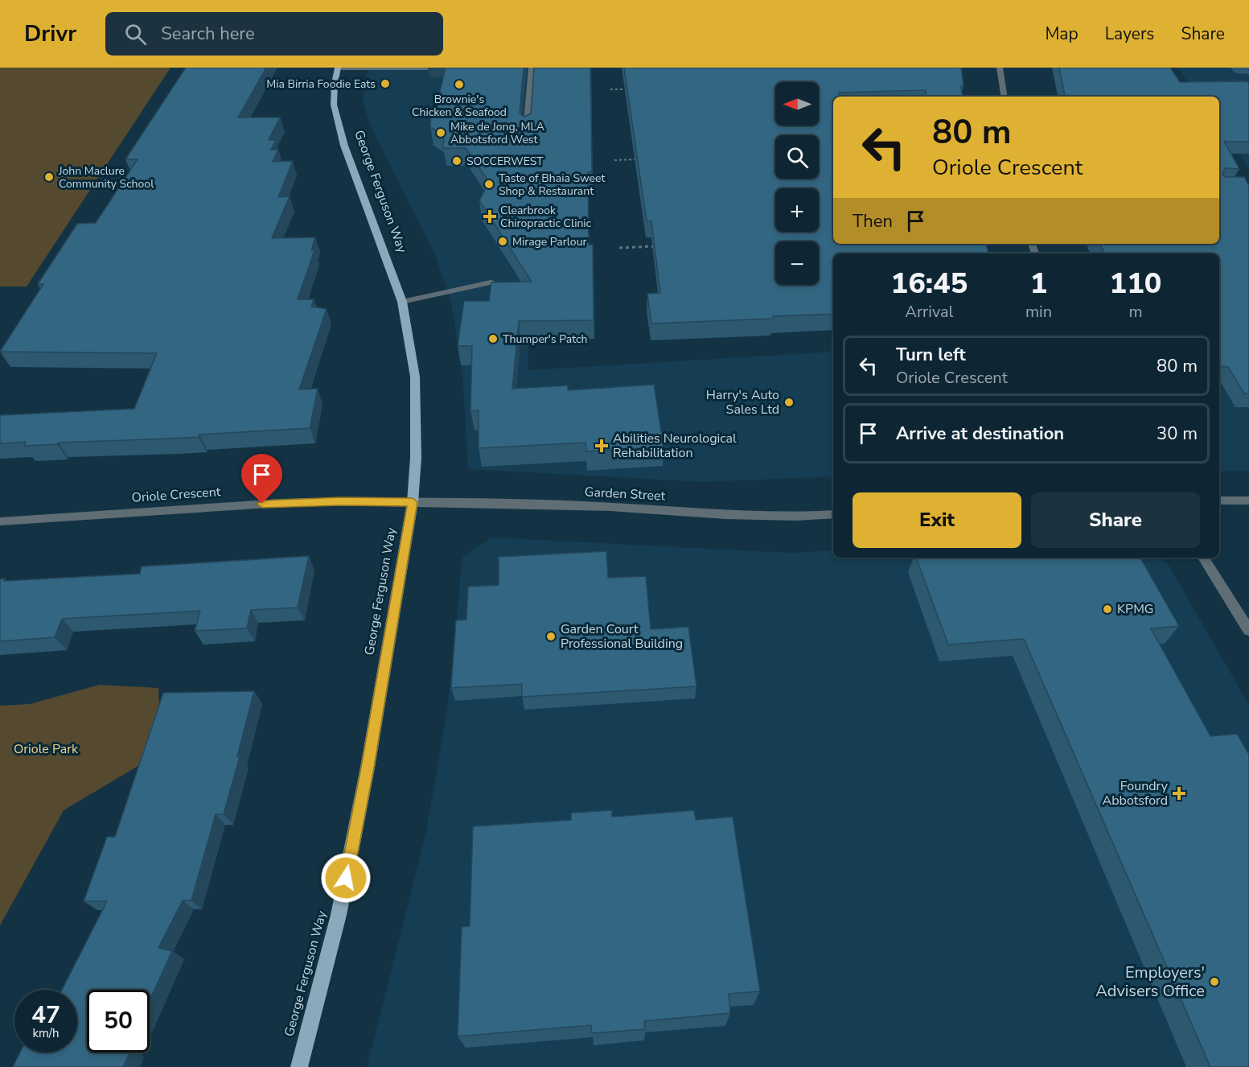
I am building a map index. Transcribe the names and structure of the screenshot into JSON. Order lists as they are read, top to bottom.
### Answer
{
  "streets": {
    "main road": ["George Ferguson Way"],
    "street": ["Garden Street", "Oriole Crescent"]
  },
  "crossings": [
    ["George Ferguson Way", "Garden Street"],
    ["George Ferguson Way", "Oriole Crescent"],
    ["Garden Street", "Oriole Crescent"]
  ],
  "parks": ["Oriole Park"],
  "places": {
    "other": [
      "Mia Birria Foodie Eats",
      "Brownie's Chicken & Seafood",
      "Mike de Jong, MLA Abbotsford West",
      "SOCCERWEST",
      "John Maclure Community School",
      "Taste of Bhaia Sweet Shop & Restaurant",
      "Mirage Parlour",
      "Thumper's Patch",
      "Harry's Auto Sales Ltd",
      "KPMG",
      "Garden Court Professional Building",
      "Employers' Advisers Office"
    ],
    "health": ["Clearbrook Chiropractic Clinic", "Abilities Neurological Rehabilitation", "Foundry Abbotsford"]
  },
  "north": "left",
  "page": {
    "header": "Drivr",
    "search": "Search here",
    "nav": ["Map", "Layers", "Share"],
    "map_buttons": ["+", "−"],
    "turn": ["80 m", "Oriole Crescent"],
    "then": "Then",
    "eta": [
      "16:45",
      "Arrival",
      "1",
      "min",
      "110",
      "m"
    ],
    "list": [
      {
        "name": "Turn left",
        "note": "Oriole Crescent",
        "value": "80 m"
      },
      {
        "name": "Arrive at destination",
        "value": "30 m"
      }
    ],
    "buttons": ["Exit", "Share"],
    "speed": "47 km/h",
    "limit": "50"
  }
}
